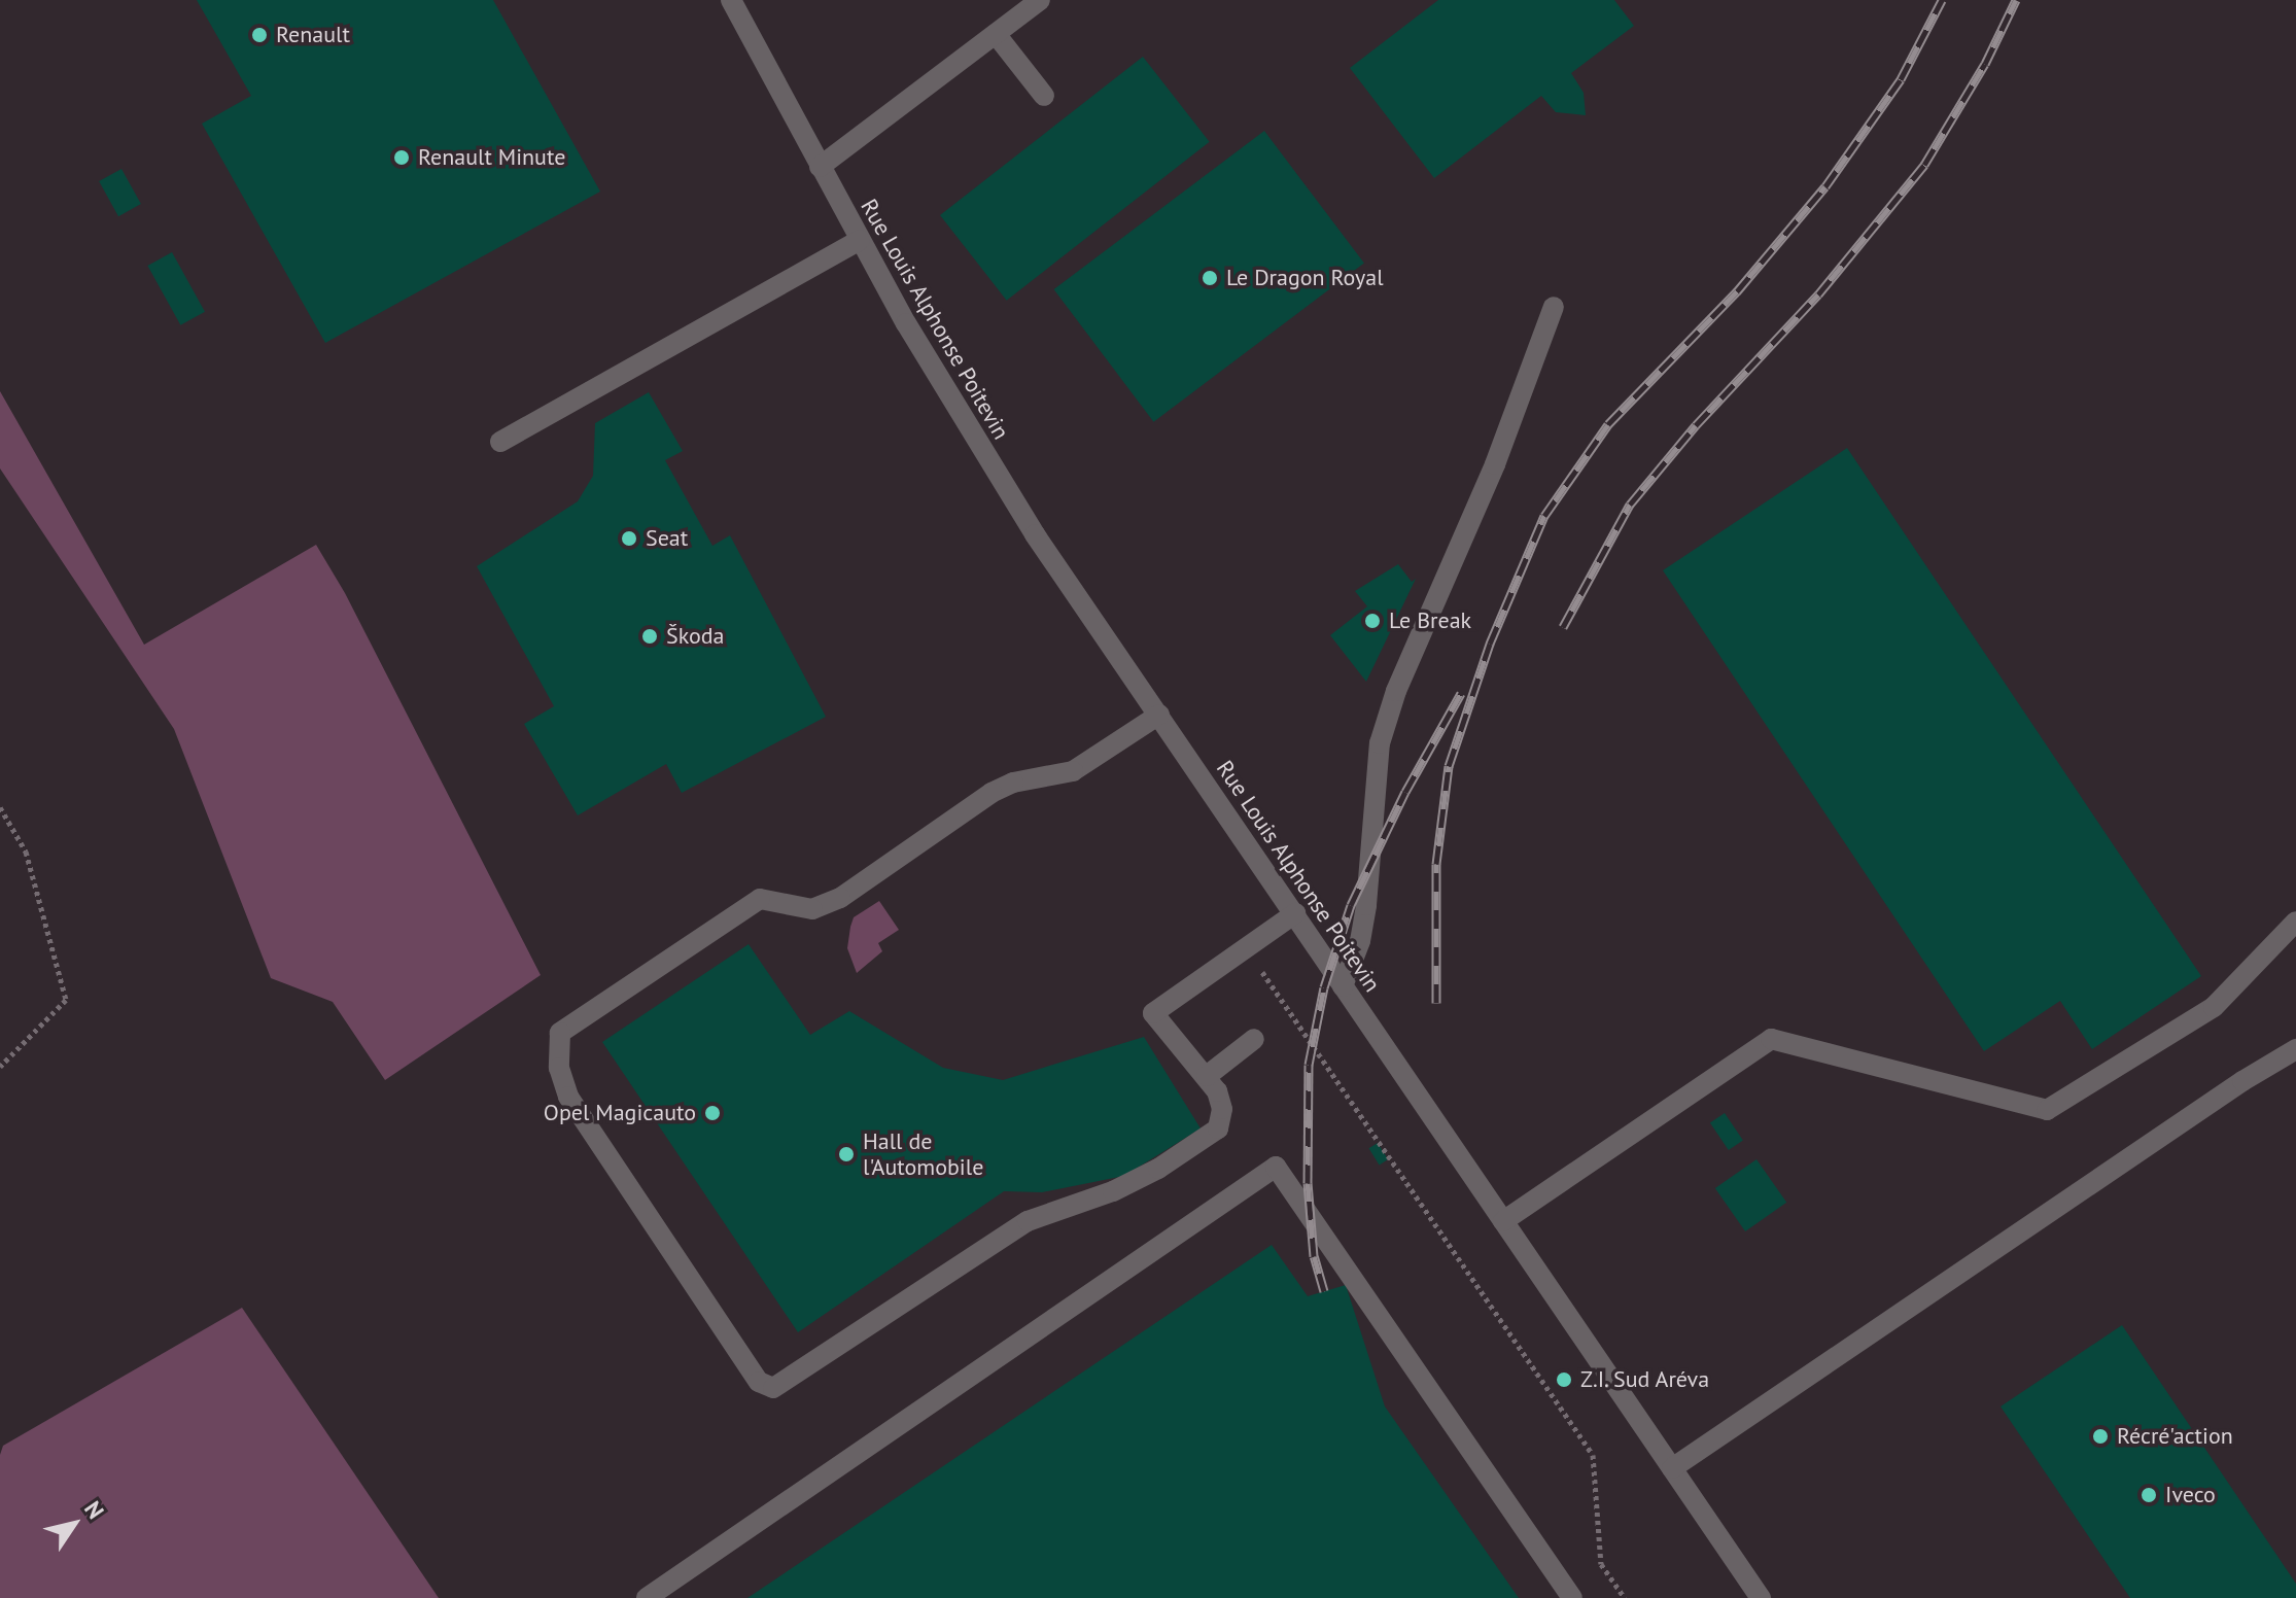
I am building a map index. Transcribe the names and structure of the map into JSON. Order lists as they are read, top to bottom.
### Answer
{
  "streets": {
    "street": ["Rue Louis Alphonse Poitevin"]
  },
  "places": [
    "Renault",
    "Renault Minute",
    "Le Dragon Royal",
    "Seat",
    "Le Break",
    "Škoda",
    "Opel Magicauto",
    "Hall de l'Automobile",
    "Z.I. Sud Aréva",
    "Récré'action",
    "Iveco"
  ],
  "north": "top right"
}
